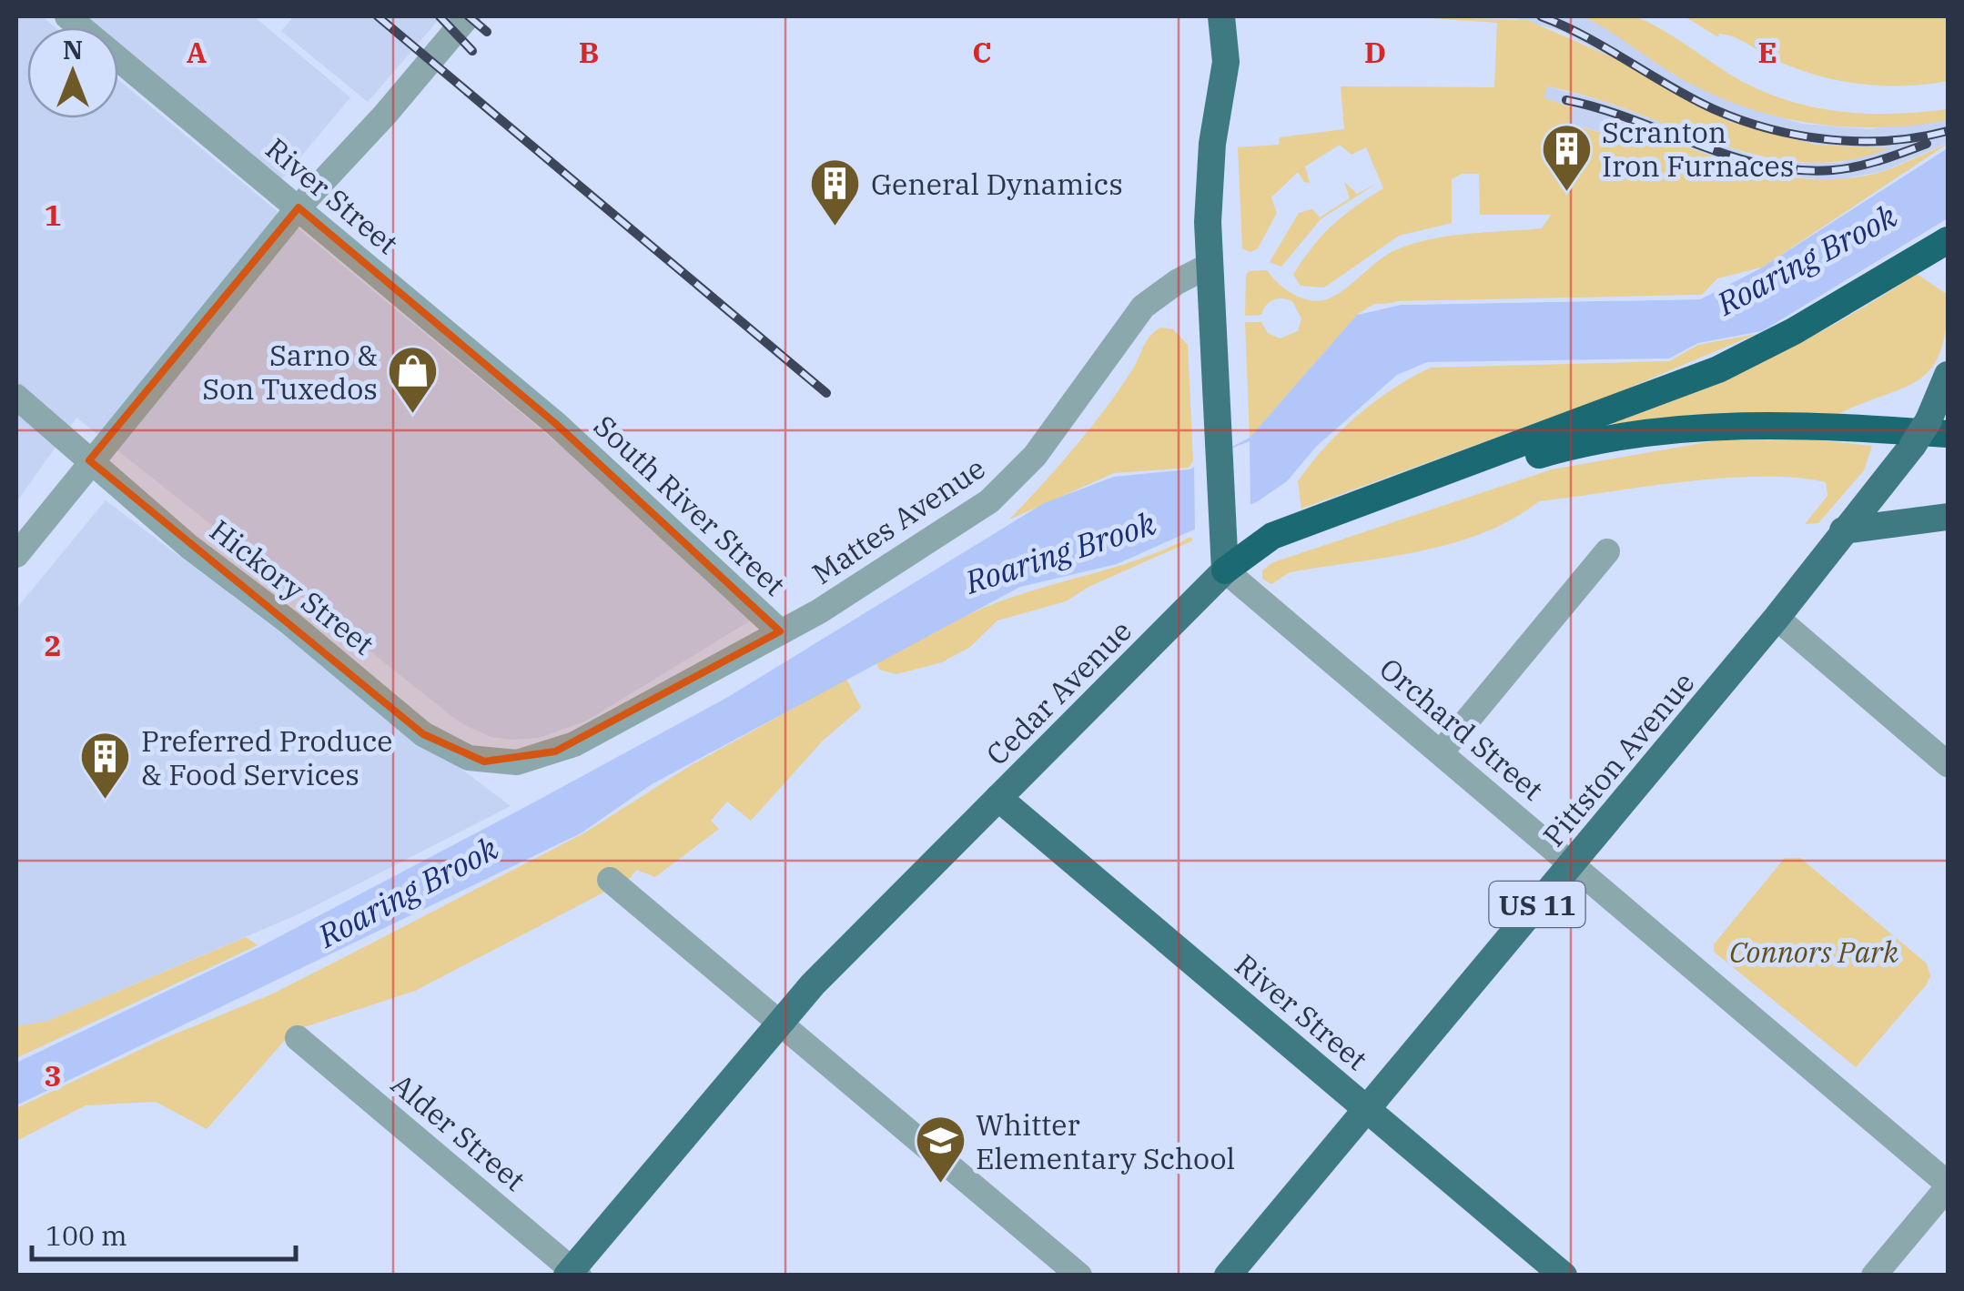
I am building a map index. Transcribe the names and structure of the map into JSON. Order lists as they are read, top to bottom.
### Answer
{
  "streets": {
    "main road": [
      "River Street",
      "Cedar Avenue",
      "Pittston Avenue",
      "US 11"
    ],
    "street": [
      "South River Street",
      "Mattes Avenue",
      "Hickory Street",
      "Orchard Street",
      "Alder Street"
    ]
  },
  "crossings": [
    ["River Street", "South River Street"],
    ["River Street", "Cedar Avenue"],
    ["River Street", "Pittston Avenue"],
    ["South River Street", "Mattes Avenue"],
    ["Mattes Avenue", "Hickory Street"],
    ["Cedar Avenue", "Orchard Street"],
    ["Cedar Avenue", "Alder Street"],
    ["Orchard Street", "Pittston Avenue"],
    ["Pittston Avenue", "US 11"]
  ],
  "water": ["Roaring Brook"],
  "parks": ["Connors Park"],
  "places": {
    "building": ["Scranton Iron Furnaces", "General Dynamics", "Preferred Produce & Food Services"],
    "shop": ["Sarno & Son Tuxedos"],
    "school or university": ["Whitter Elementary School"]
  },
  "scale_bar": "100 m",
  "north": "top",
  "grid": {
    "columns": [
      "A",
      "B",
      "C",
      "D",
      "E"
    ],
    "rows": ["1", "2", "3"]
  }
}
